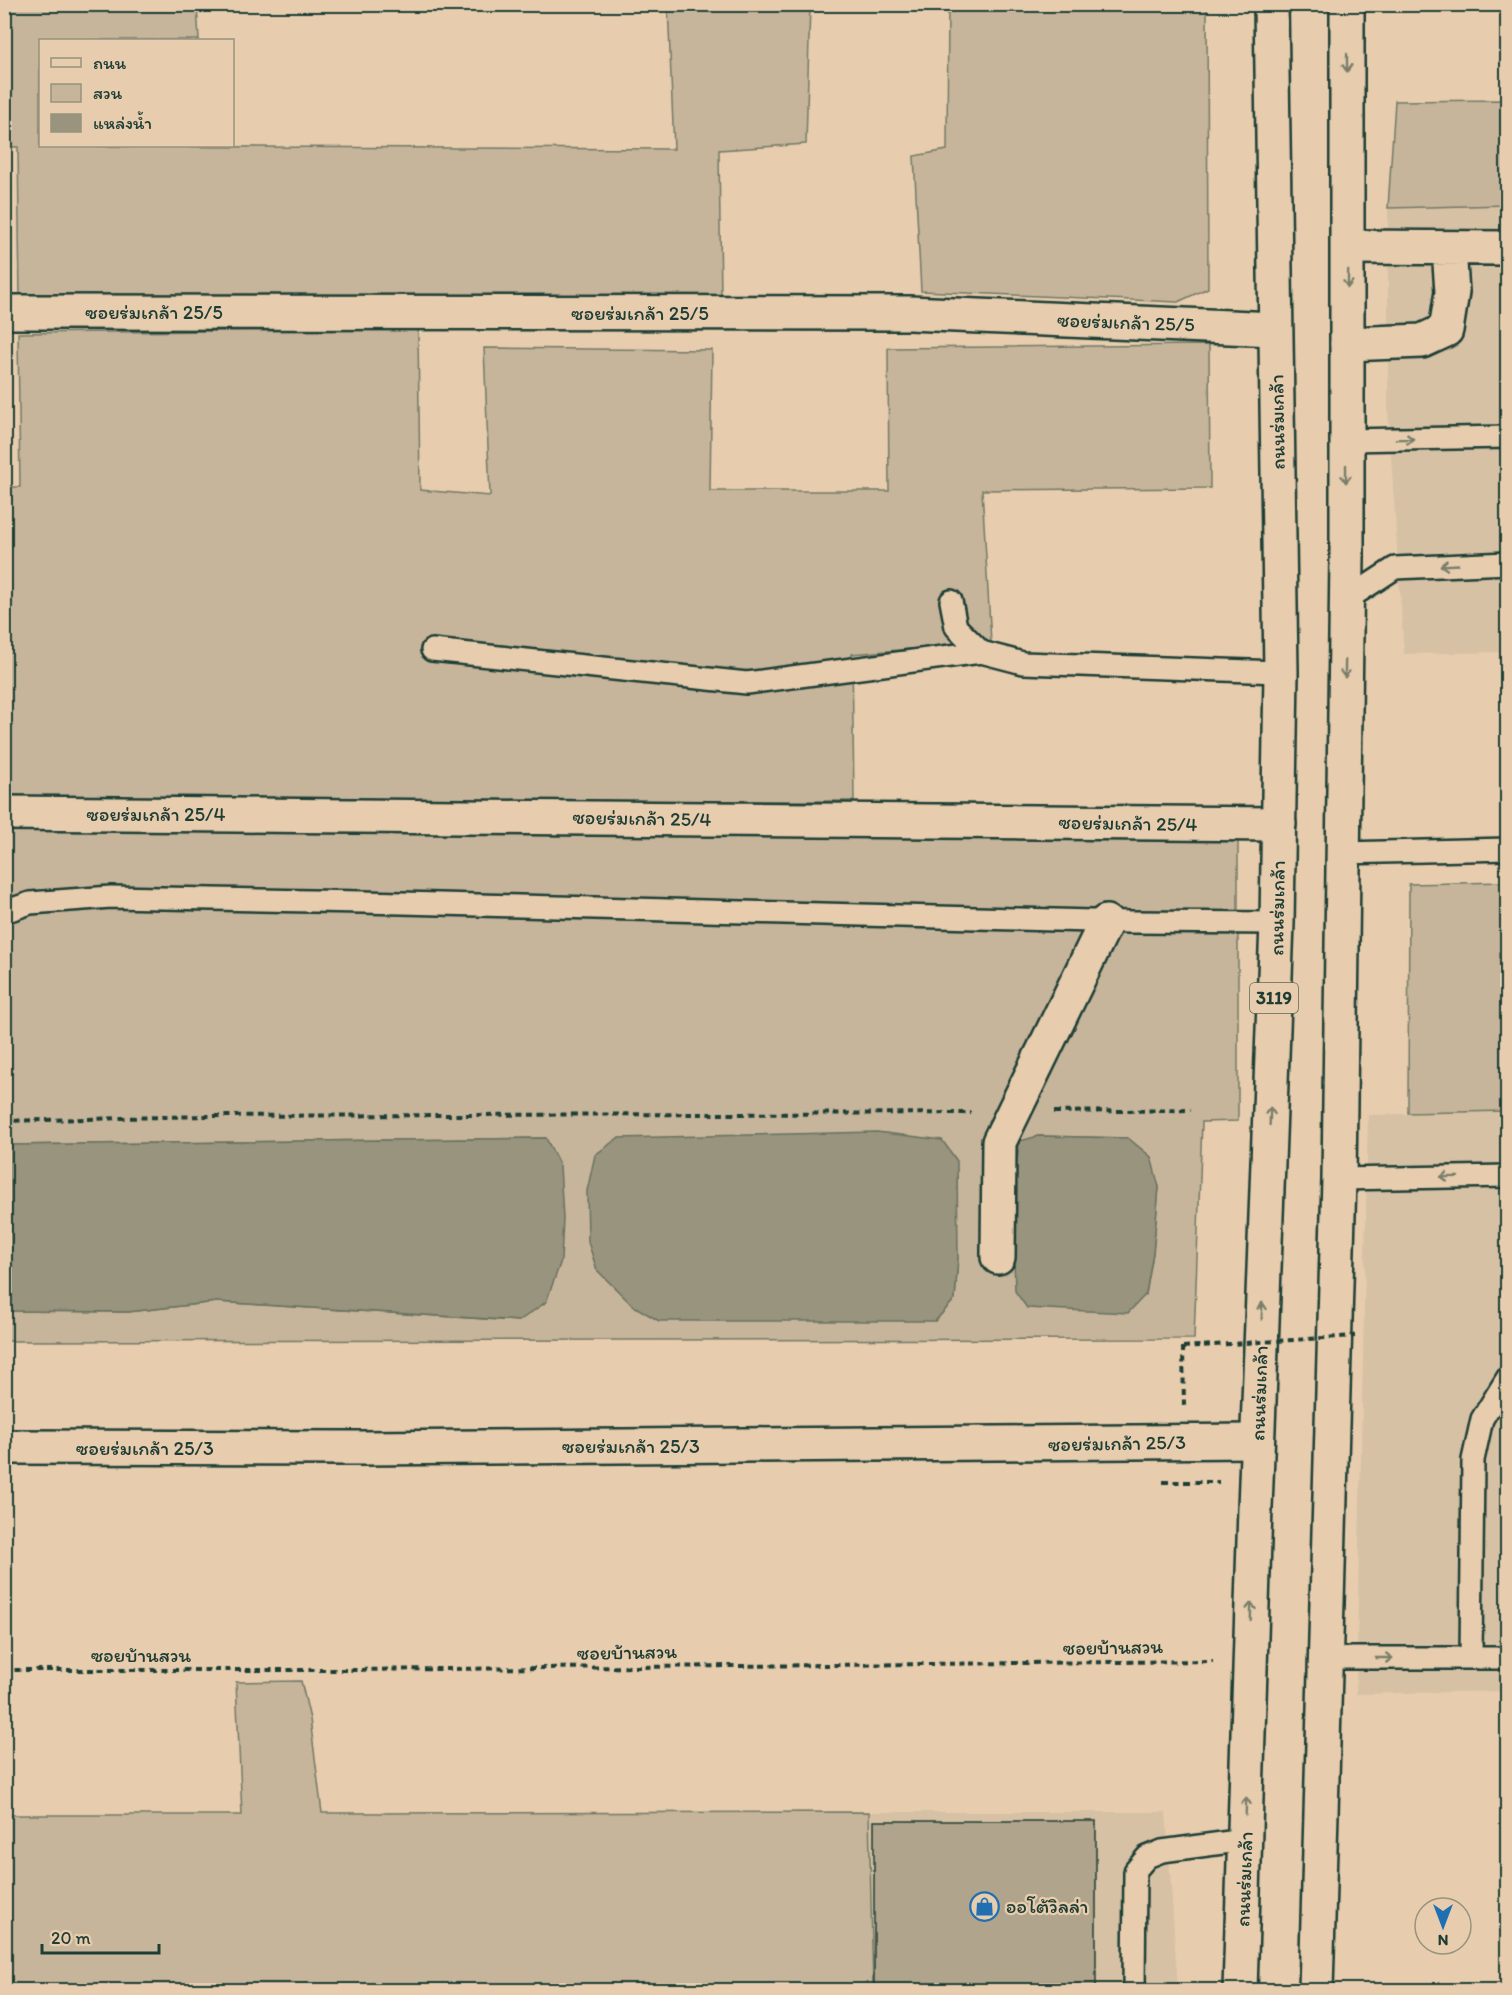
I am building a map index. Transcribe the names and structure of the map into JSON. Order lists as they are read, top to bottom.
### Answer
{
  "streets": {
    "street": [
      "ซอยร่มเกล้า 25/5",
      "ถนนร่มเกล้า",
      "ซอยร่มเกล้า 25/4",
      "3119",
      "ซอยร่มเกล้า 25/3"
    ],
    "path": ["ซอยบ้านสวน"]
  },
  "crossings": [
    ["ซอยร่มเกล้า 25/5", "ถนนร่มเกล้า"],
    ["ถนนร่มเกล้า", "ซอยร่มเกล้า 25/4"],
    ["ถนนร่มเกล้า", "ซอยร่มเกล้า 25/3"],
    ["ถนนร่มเกล้า", "ซอยบ้านสวน"]
  ],
  "places": {
    "shop": ["ออโต้วิลล่า"]
  },
  "legend": ["ถนน", "สวน", "แหล่งน้ำ"],
  "scale_bar": "20 m",
  "north": "bottom"
}
